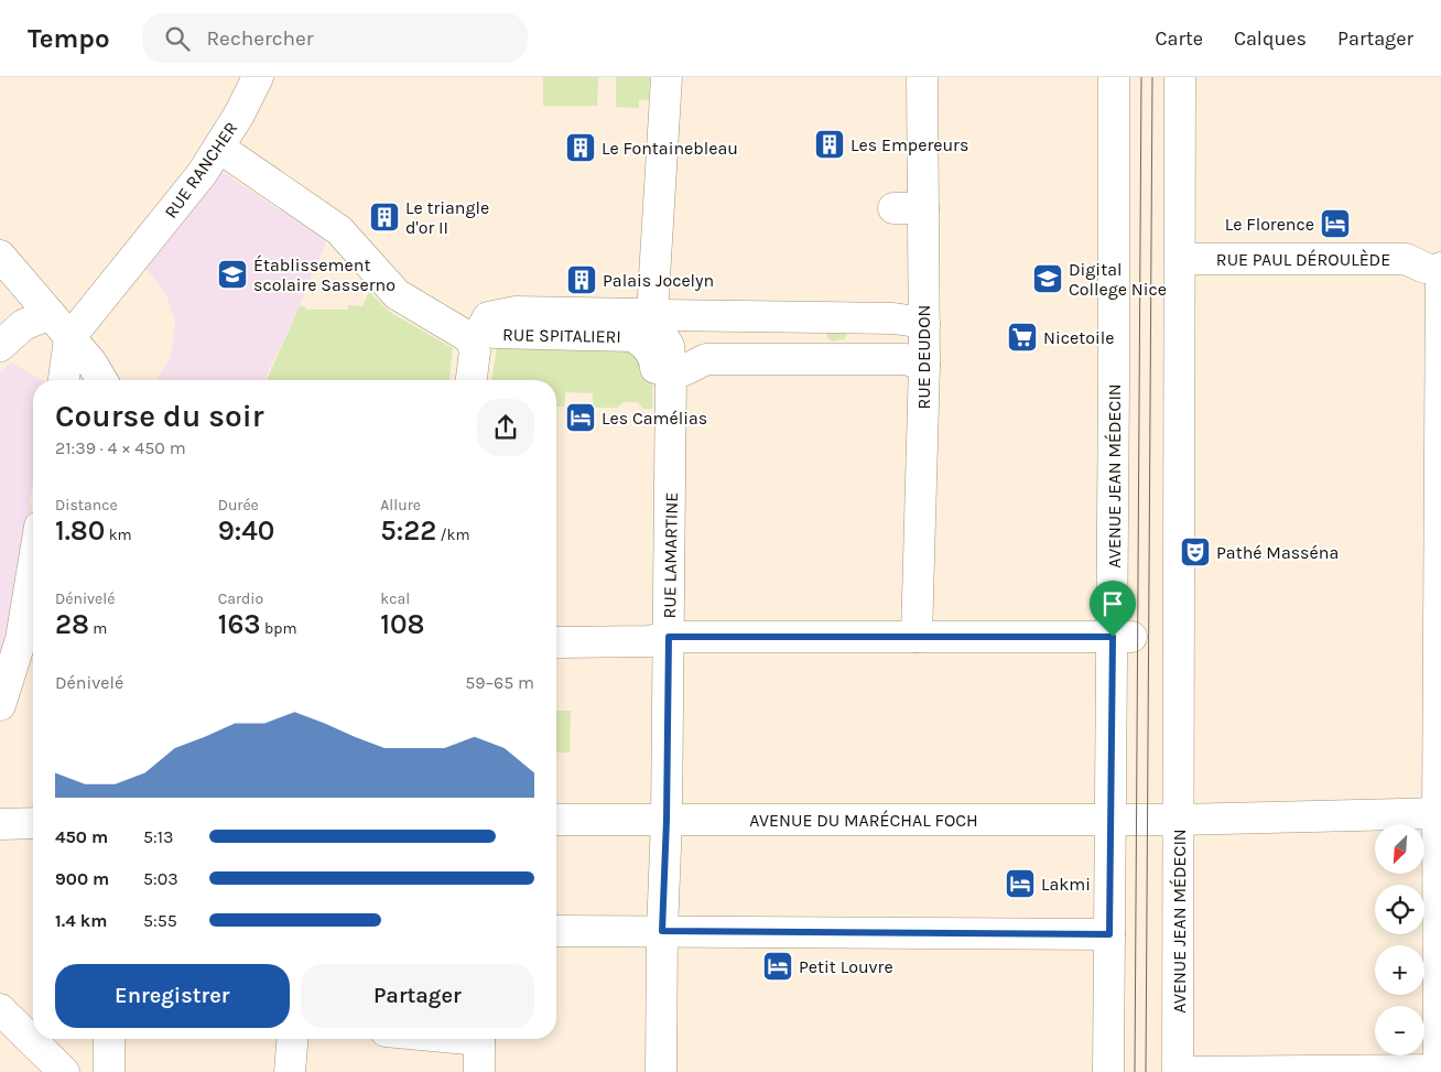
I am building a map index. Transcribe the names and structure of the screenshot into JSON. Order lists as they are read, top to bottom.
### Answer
{
  "streets": {
    "street": [
      "RUE RANCHER",
      "RUE PAUL DÉROULÈDE",
      "RUE SPITALIERI",
      "RUE DEUDON",
      "AVENUE JEAN MÉDECIN",
      "RUE LAMARTINE",
      "AVENUE DU MARÉCHAL FOCH"
    ]
  },
  "crossings": [
    ["RUE PAUL DÉROULÈDE", "AVENUE JEAN MÉDECIN"],
    ["RUE SPITALIERI", "RUE DEUDON"],
    ["AVENUE JEAN MÉDECIN", "AVENUE DU MARÉCHAL FOCH"],
    ["RUE LAMARTINE", "AVENUE DU MARÉCHAL FOCH"]
  ],
  "places": {
    "building": [
      "Les Empereurs",
      "Le Fontainebleau",
      "Le triangle d'or II",
      "Palais Jocelyn"
    ],
    "hotel": [
      "Le Florence",
      "Les Camélias",
      "Lakmi",
      "Petit Louvre"
    ],
    "school or university": ["Établissement scolaire Sasserno", "Digital College Nice"],
    "supermarket": ["Nicetoile"],
    "theatre": ["Pathé Masséna"]
  },
  "north": "bottom left",
  "page": {
    "header": "Tempo",
    "search": "Rechercher",
    "nav": ["Carte", "Calques", "Partager"],
    "heading": ["Course du soir", "21:39 · 4 × 450 m"],
    "stats": [
      ["Distance", "1.80 km"],
      ["Durée", "9:40"],
      ["Allure", "5:22 /km"],
      ["Dénivelé", "28 m"],
      ["Cardio", "163 bpm"],
      ["kcal", "108"]
    ],
    "chart": ["Dénivelé", "59–65 m"],
    "list": [
      {
        "name": "450 m",
        "note": "5:13"
      },
      {
        "name": "900 m",
        "note": "5:03"
      },
      {
        "name": "1.4 km",
        "note": "5:55"
      }
    ],
    "map_buttons": ["+", "−"],
    "buttons": ["Enregistrer", "Partager"]
  }
}
